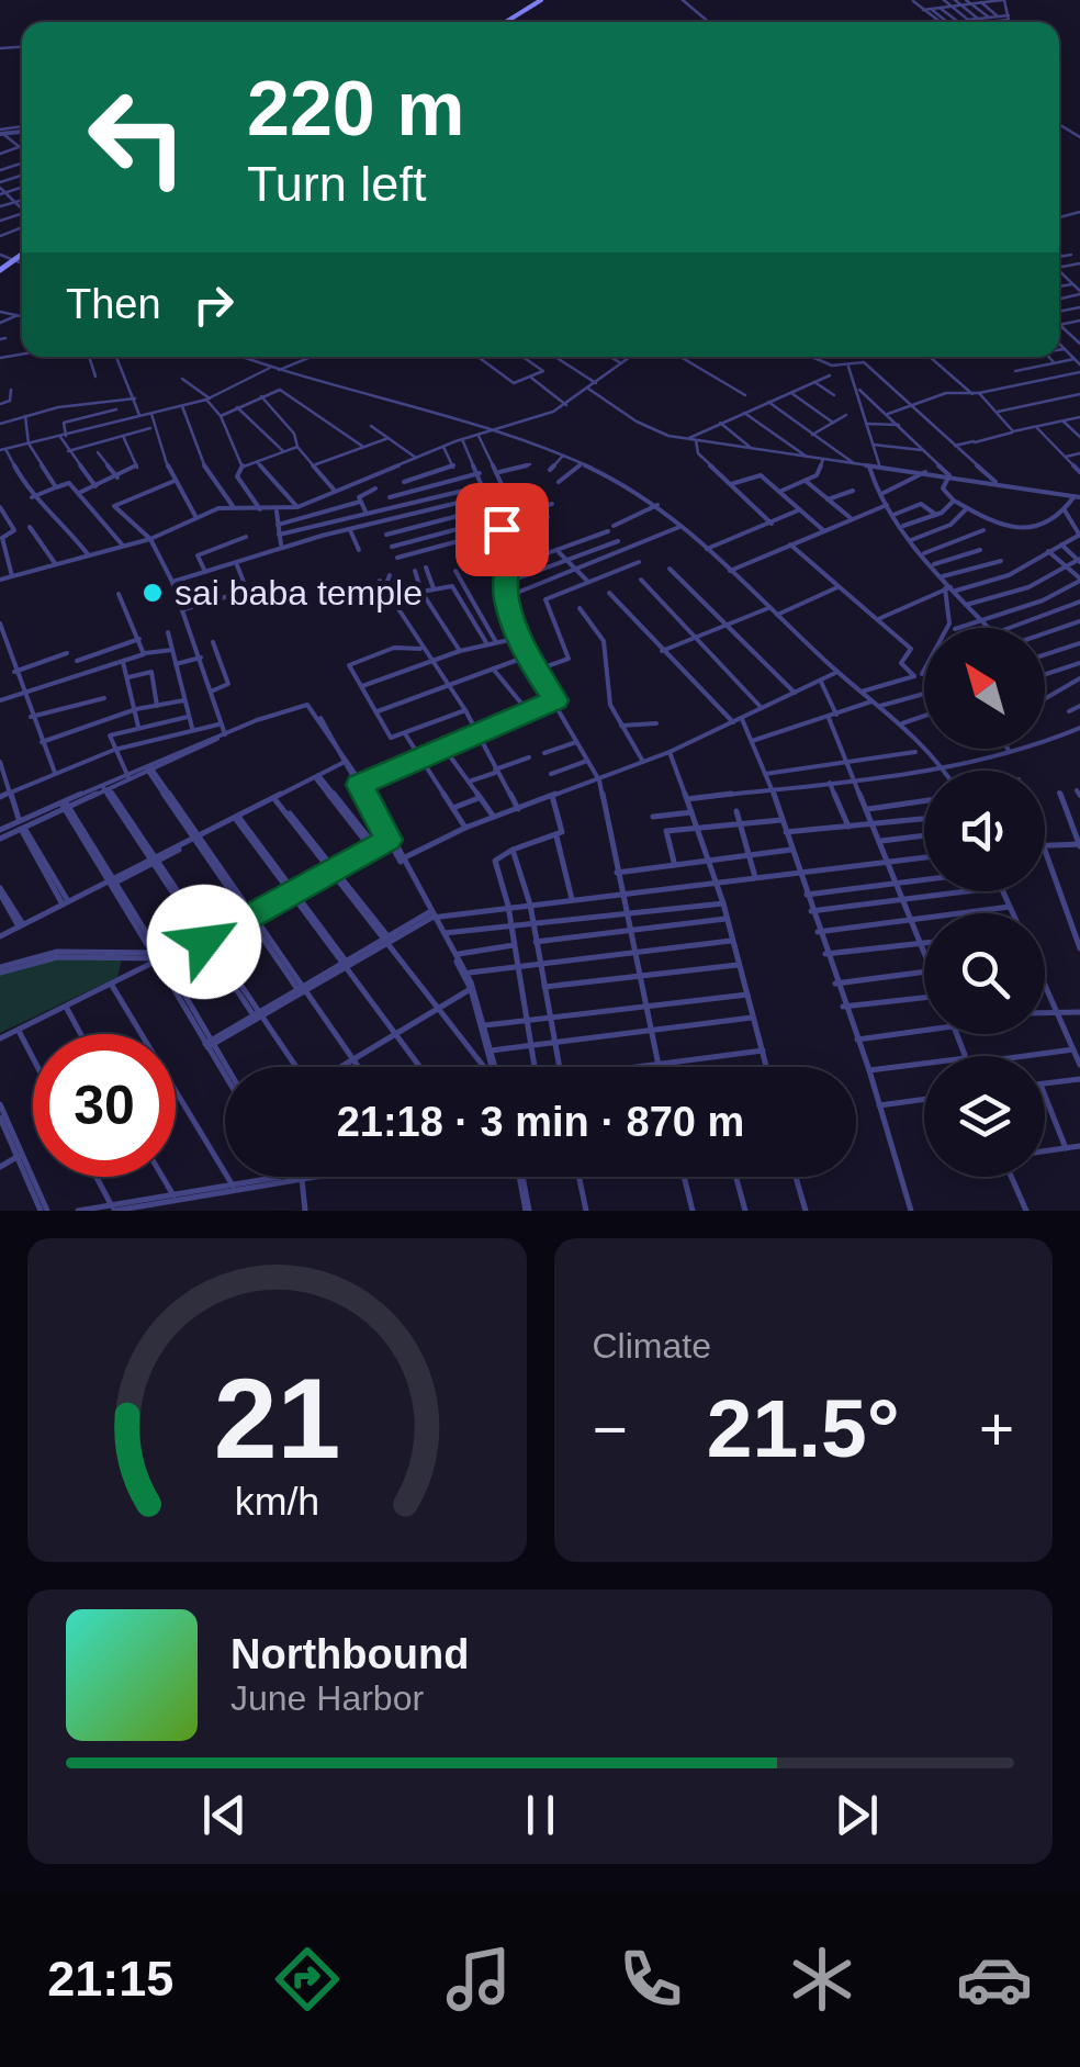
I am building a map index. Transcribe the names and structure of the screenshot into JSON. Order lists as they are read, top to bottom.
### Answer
{
  "places": ["sai baba temple"],
  "north": "top left",
  "page": {
    "turn": ["220 m", "Turn left"],
    "then": "Then",
    "limit": "30",
    "trip": "21:18 · 3 min · 870 m",
    "tile": "Climate",
    "heat": ["−", "21.5°", "+"],
    "song": ["Northbound", "June Harbor"],
    "tabs": "21:15",
    "gauge": ["21", "km/h"]
  }
}
